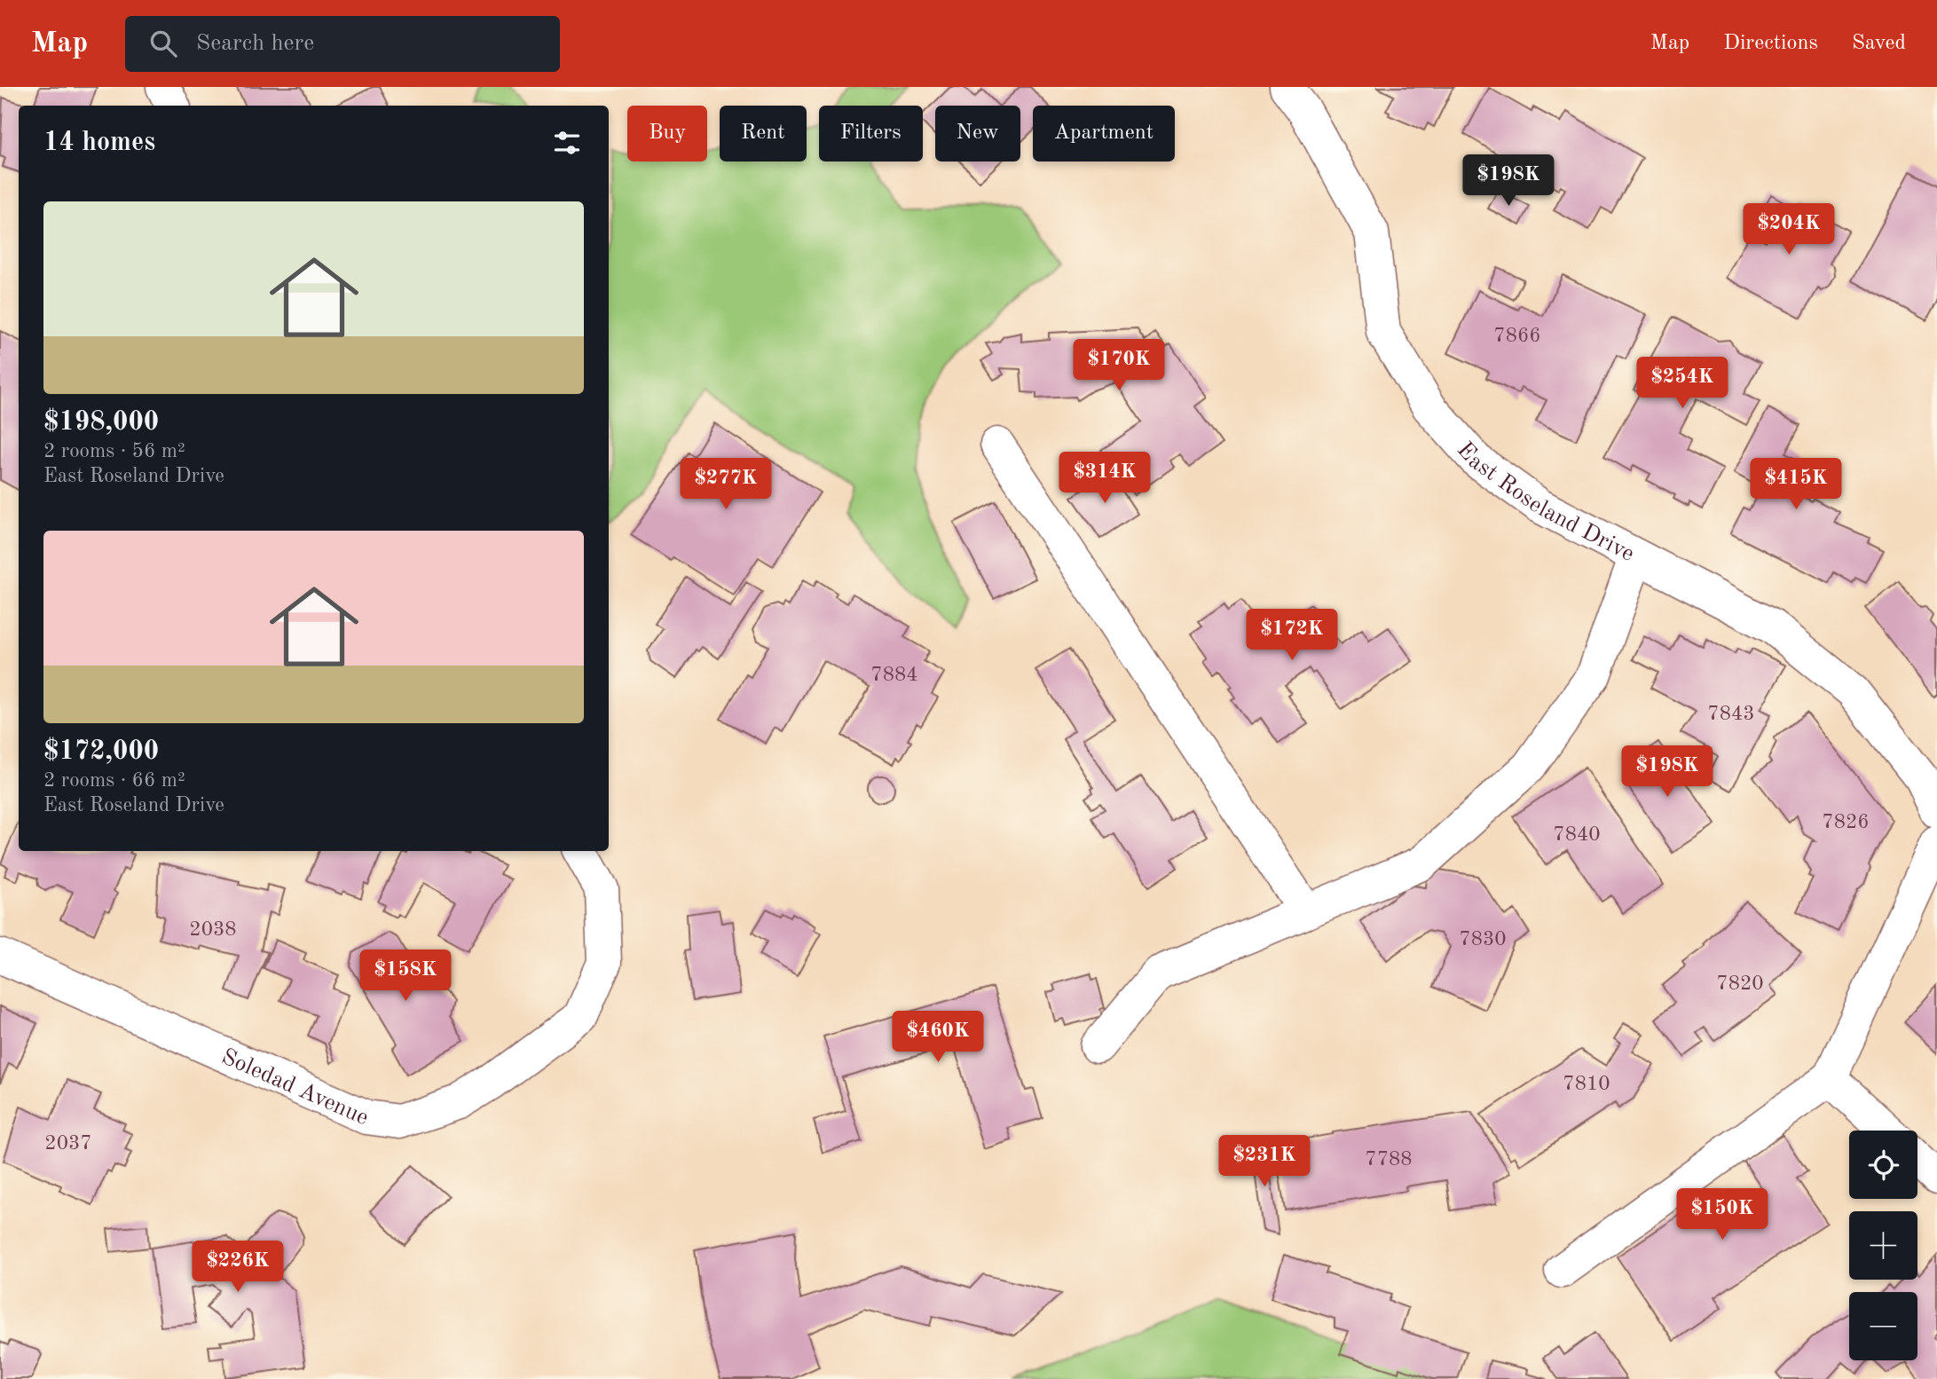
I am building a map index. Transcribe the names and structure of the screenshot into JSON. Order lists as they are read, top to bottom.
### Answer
{
  "streets": {
    "street": ["East Roseland Drive", "Soledad Avenue"]
  },
  "house_numbers": [
    "7866",
    "7884",
    "7843",
    "7826",
    "7840",
    "2038",
    "7830",
    "7820",
    "7810",
    "2037",
    "7788"
  ],
  "page": {
    "header": "Map",
    "search": "Search here",
    "nav": ["Map", "Directions", "Saved"],
    "chip": [
      "Buy",
      "Rent",
      "Filters",
      "New",
      "Apartment"
    ],
    "heading": "14 homes",
    "price": [
      "$198K",
      "$204K",
      "$170K",
      "$254K",
      "$314K",
      "$277K",
      "$415K",
      "$172K",
      "$198K",
      "$158K",
      "$460K",
      "$231K",
      "$150K",
      "$226K"
    ],
    "list": [
      {
        "name": "$198,000",
        "note": "2 rooms · 56 m² · East Roseland Drive"
      },
      {
        "name": "$172,000",
        "note": "2 rooms · 66 m² · East Roseland Drive"
      }
    ],
    "map_buttons": ["+", "−"]
  }
}
